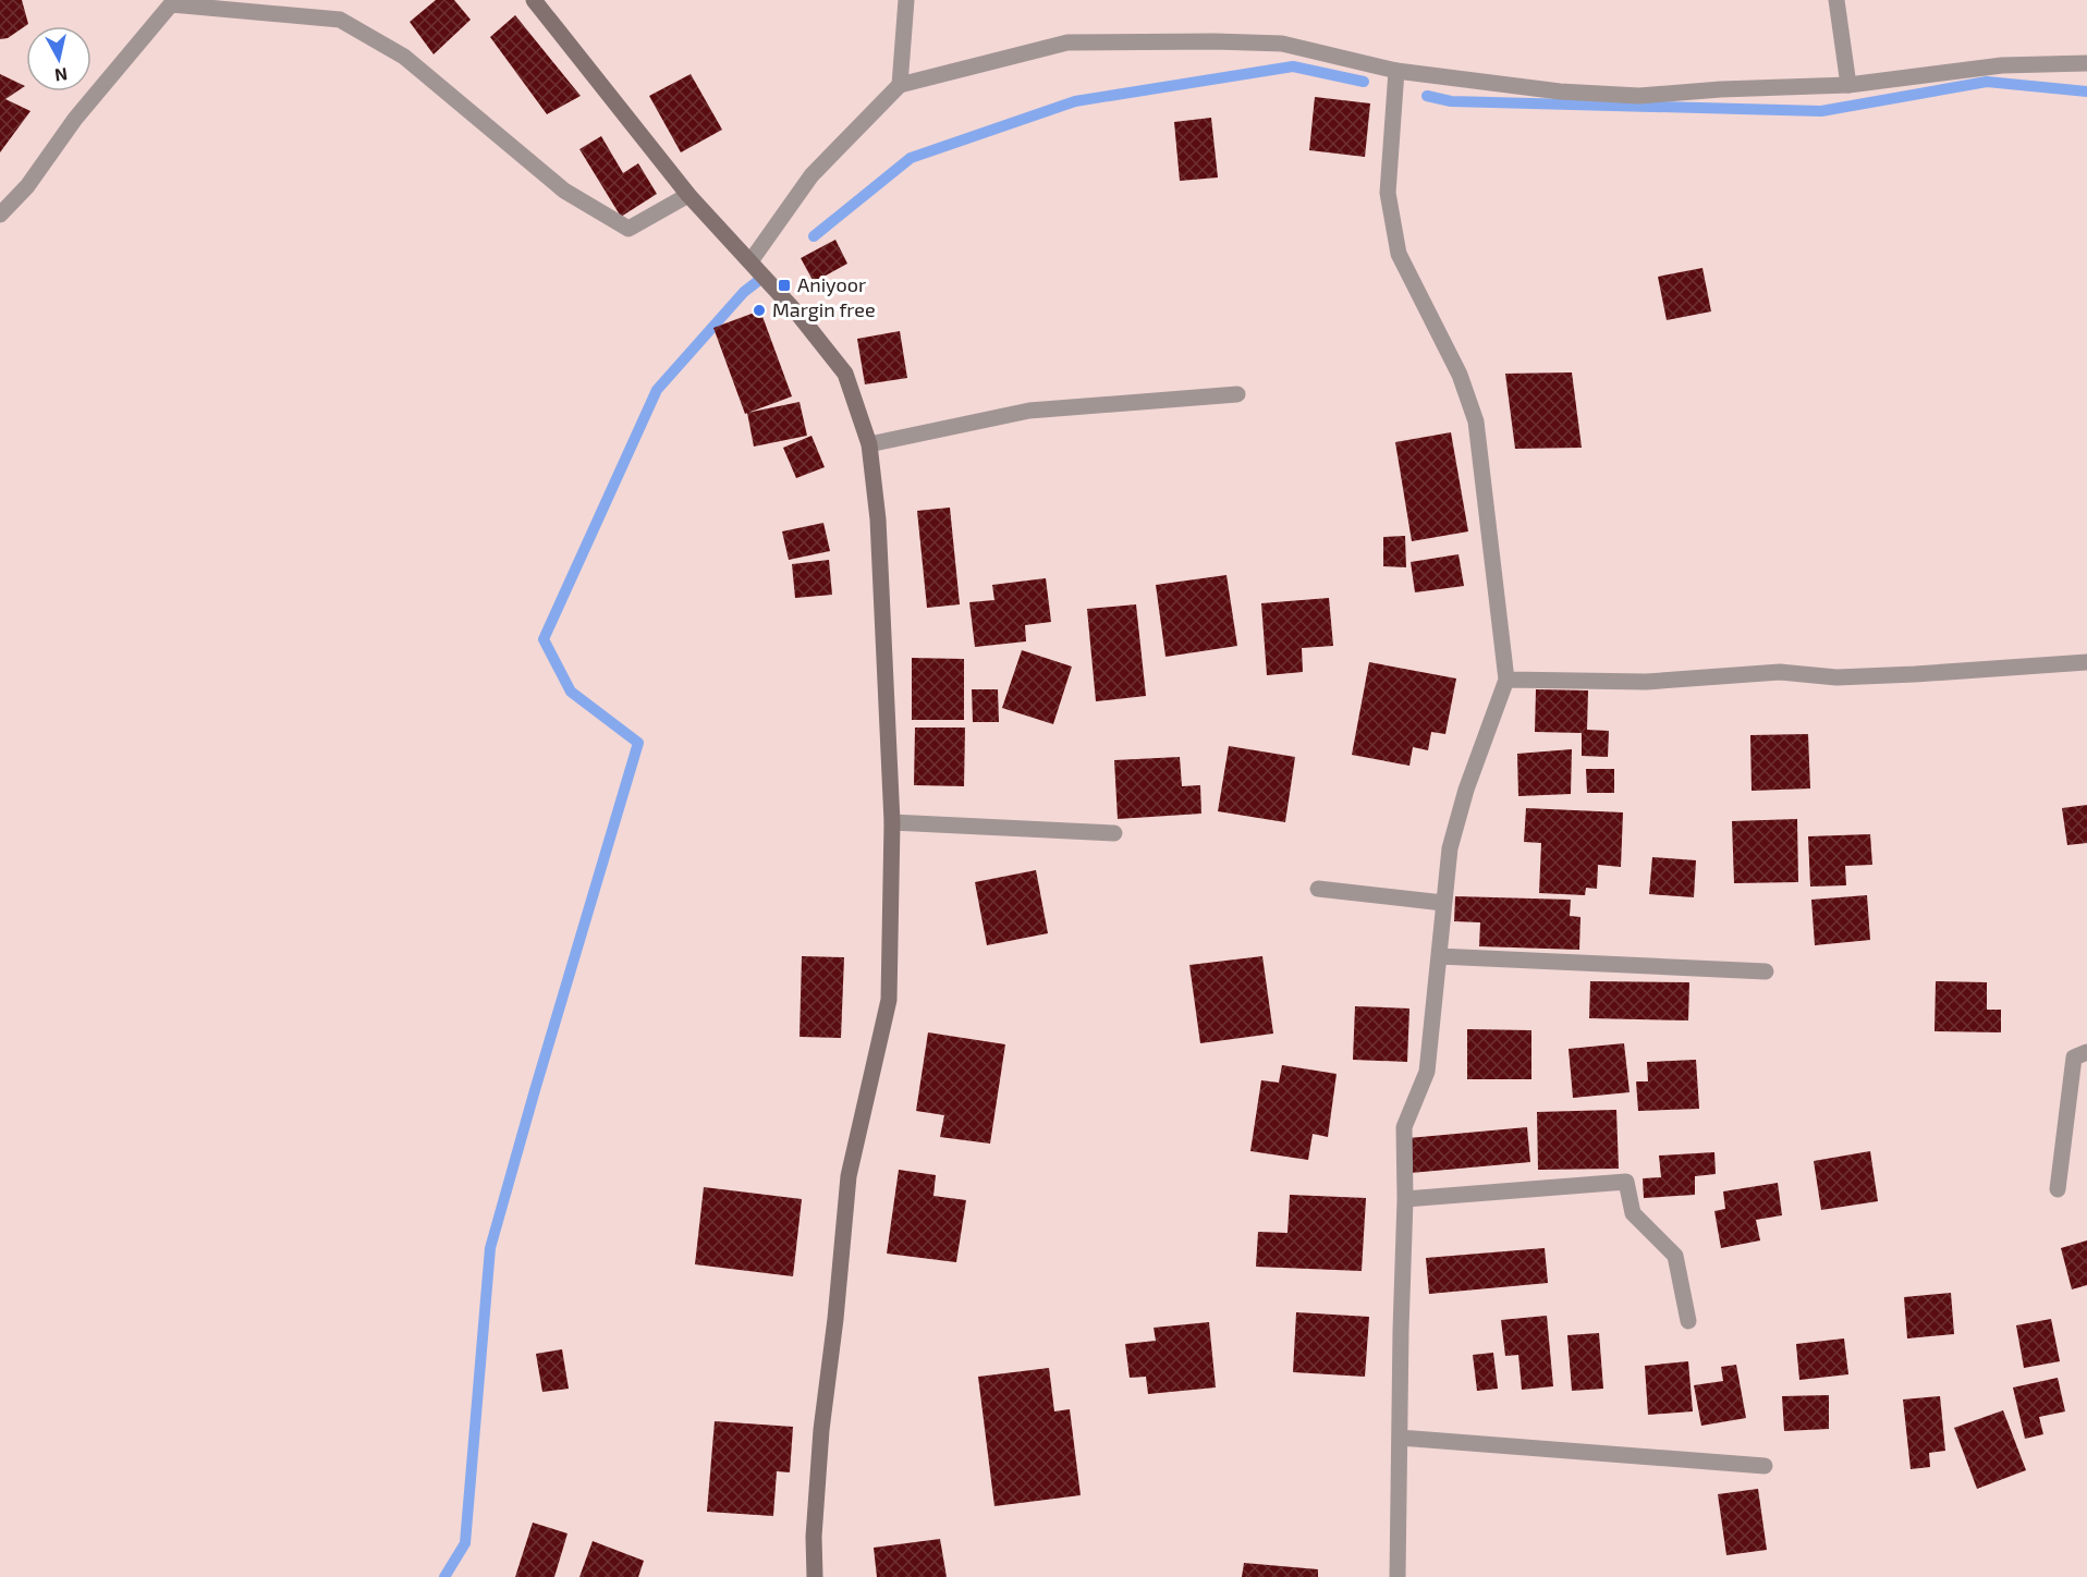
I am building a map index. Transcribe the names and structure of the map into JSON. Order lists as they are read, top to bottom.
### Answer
{
  "places": {
    "transit": ["Aniyoor"],
    "other": ["Margin free"]
  },
  "north": "bottom"
}
